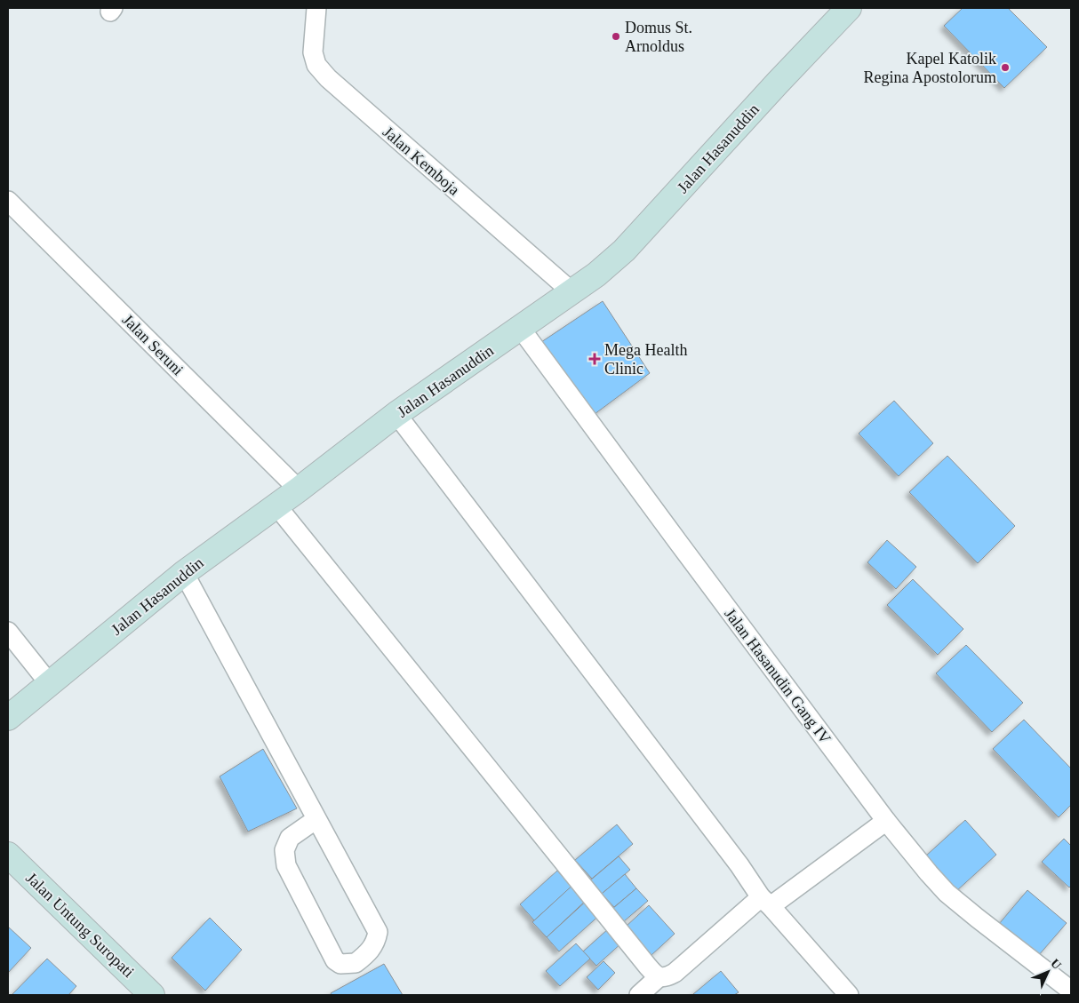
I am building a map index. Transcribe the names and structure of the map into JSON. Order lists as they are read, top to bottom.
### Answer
{
  "streets": {
    "main road": ["Jalan Hasanuddin", "Jalan Untung Suropati"],
    "street": ["Jalan Kemboja", "Jalan Seruni", "Jalan Hasanudin Gang IV"]
  },
  "crossings": [
    ["Jalan Hasanuddin", "Jalan Kemboja"],
    ["Jalan Hasanuddin", "Jalan Seruni"],
    ["Jalan Hasanuddin", "Jalan Hasanudin Gang IV"]
  ],
  "places": {
    "other": ["Domus St. Arnoldus", "Kapel Katolik Regina Apostolorum"],
    "health": ["Mega Health Clinic"]
  },
  "north": "top right"
}
